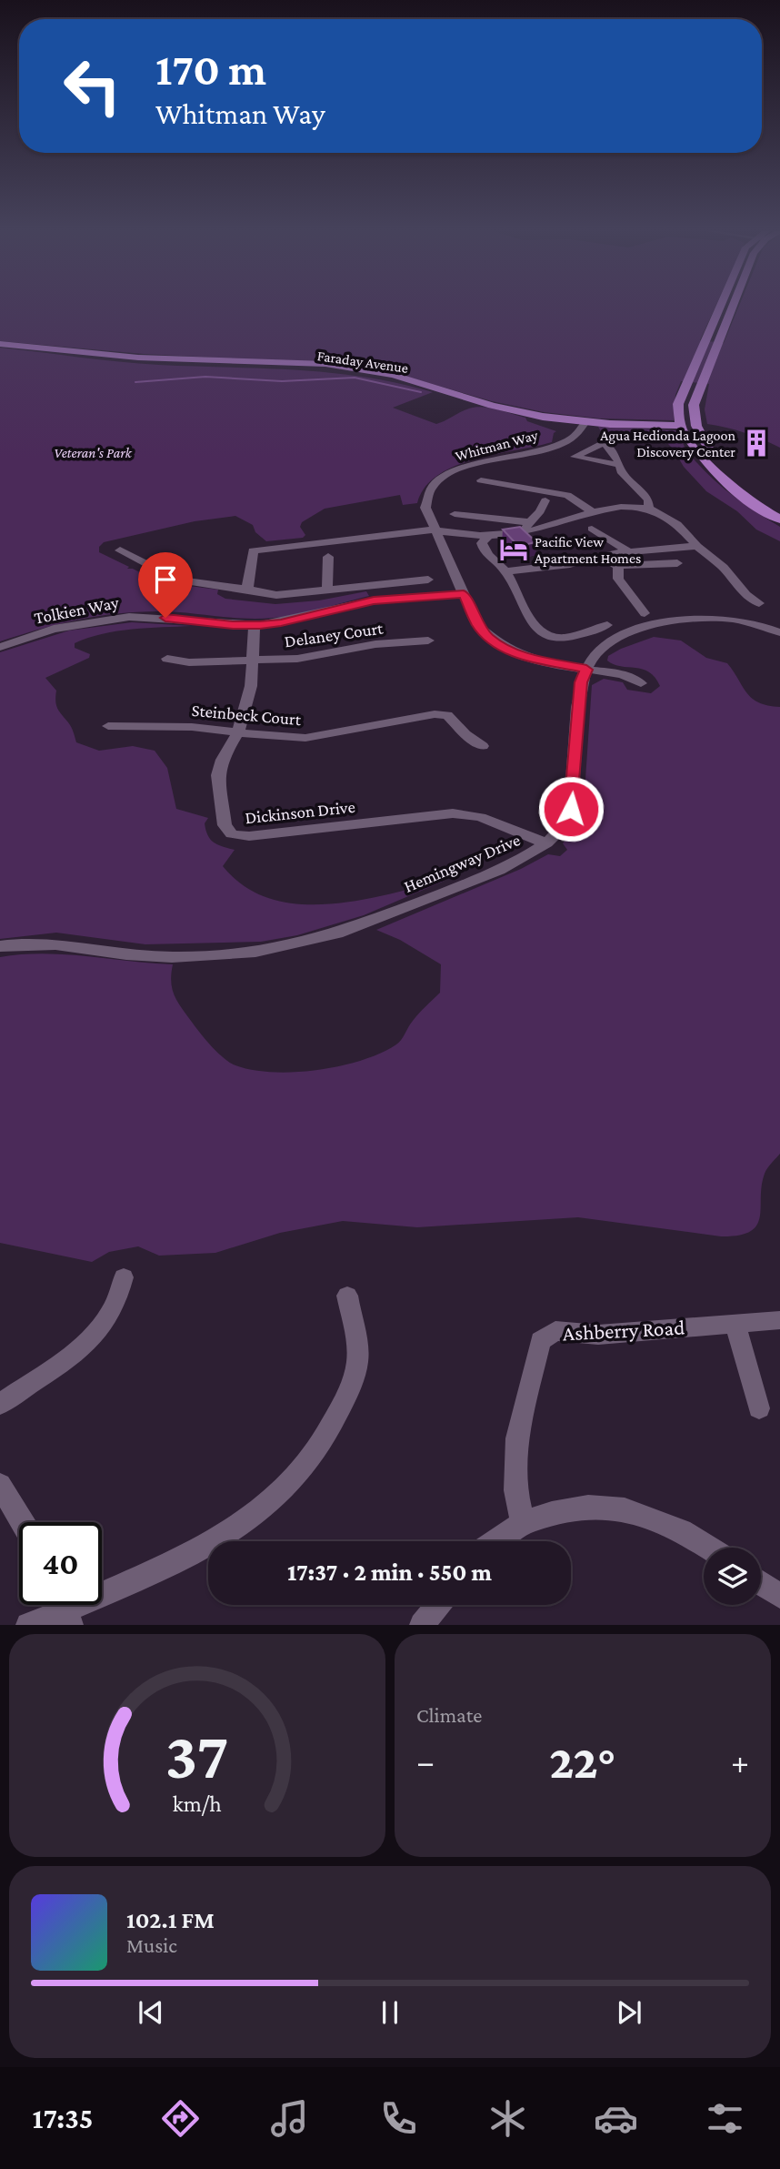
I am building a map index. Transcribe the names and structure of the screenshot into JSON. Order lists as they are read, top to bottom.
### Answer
{
  "streets": {
    "main road": ["Faraday Avenue"],
    "street": [
      "Whitman Way",
      "Tolkien Way",
      "Delaney Court",
      "Steinbeck Court",
      "Dickinson Drive",
      "Hemingway Drive",
      "Ashberry Road"
    ]
  },
  "crossings": [
    ["Faraday Avenue", "Whitman Way"],
    ["Whitman Way", "Tolkien Way"],
    ["Whitman Way", "Hemingway Drive"],
    ["Tolkien Way", "Dickinson Drive"],
    ["Delaney Court", "Dickinson Drive"],
    ["Steinbeck Court", "Dickinson Drive"],
    ["Dickinson Drive", "Hemingway Drive"]
  ],
  "parks": ["Veteran's Park"],
  "places": {
    "building": ["Agua Hedionda Lagoon Discovery Center"],
    "hotel": ["Pacific View Apartment Homes"]
  },
  "page": {
    "turn": ["170 m", "Whitman Way"],
    "limit": "40",
    "trip": "17:37 · 2 min · 550 m",
    "tile": "Climate",
    "heat": ["−", "22°", "+"],
    "song": ["102.1 FM", "Music"],
    "tabs": "17:35",
    "gauge": ["37", "km/h"]
  }
}
